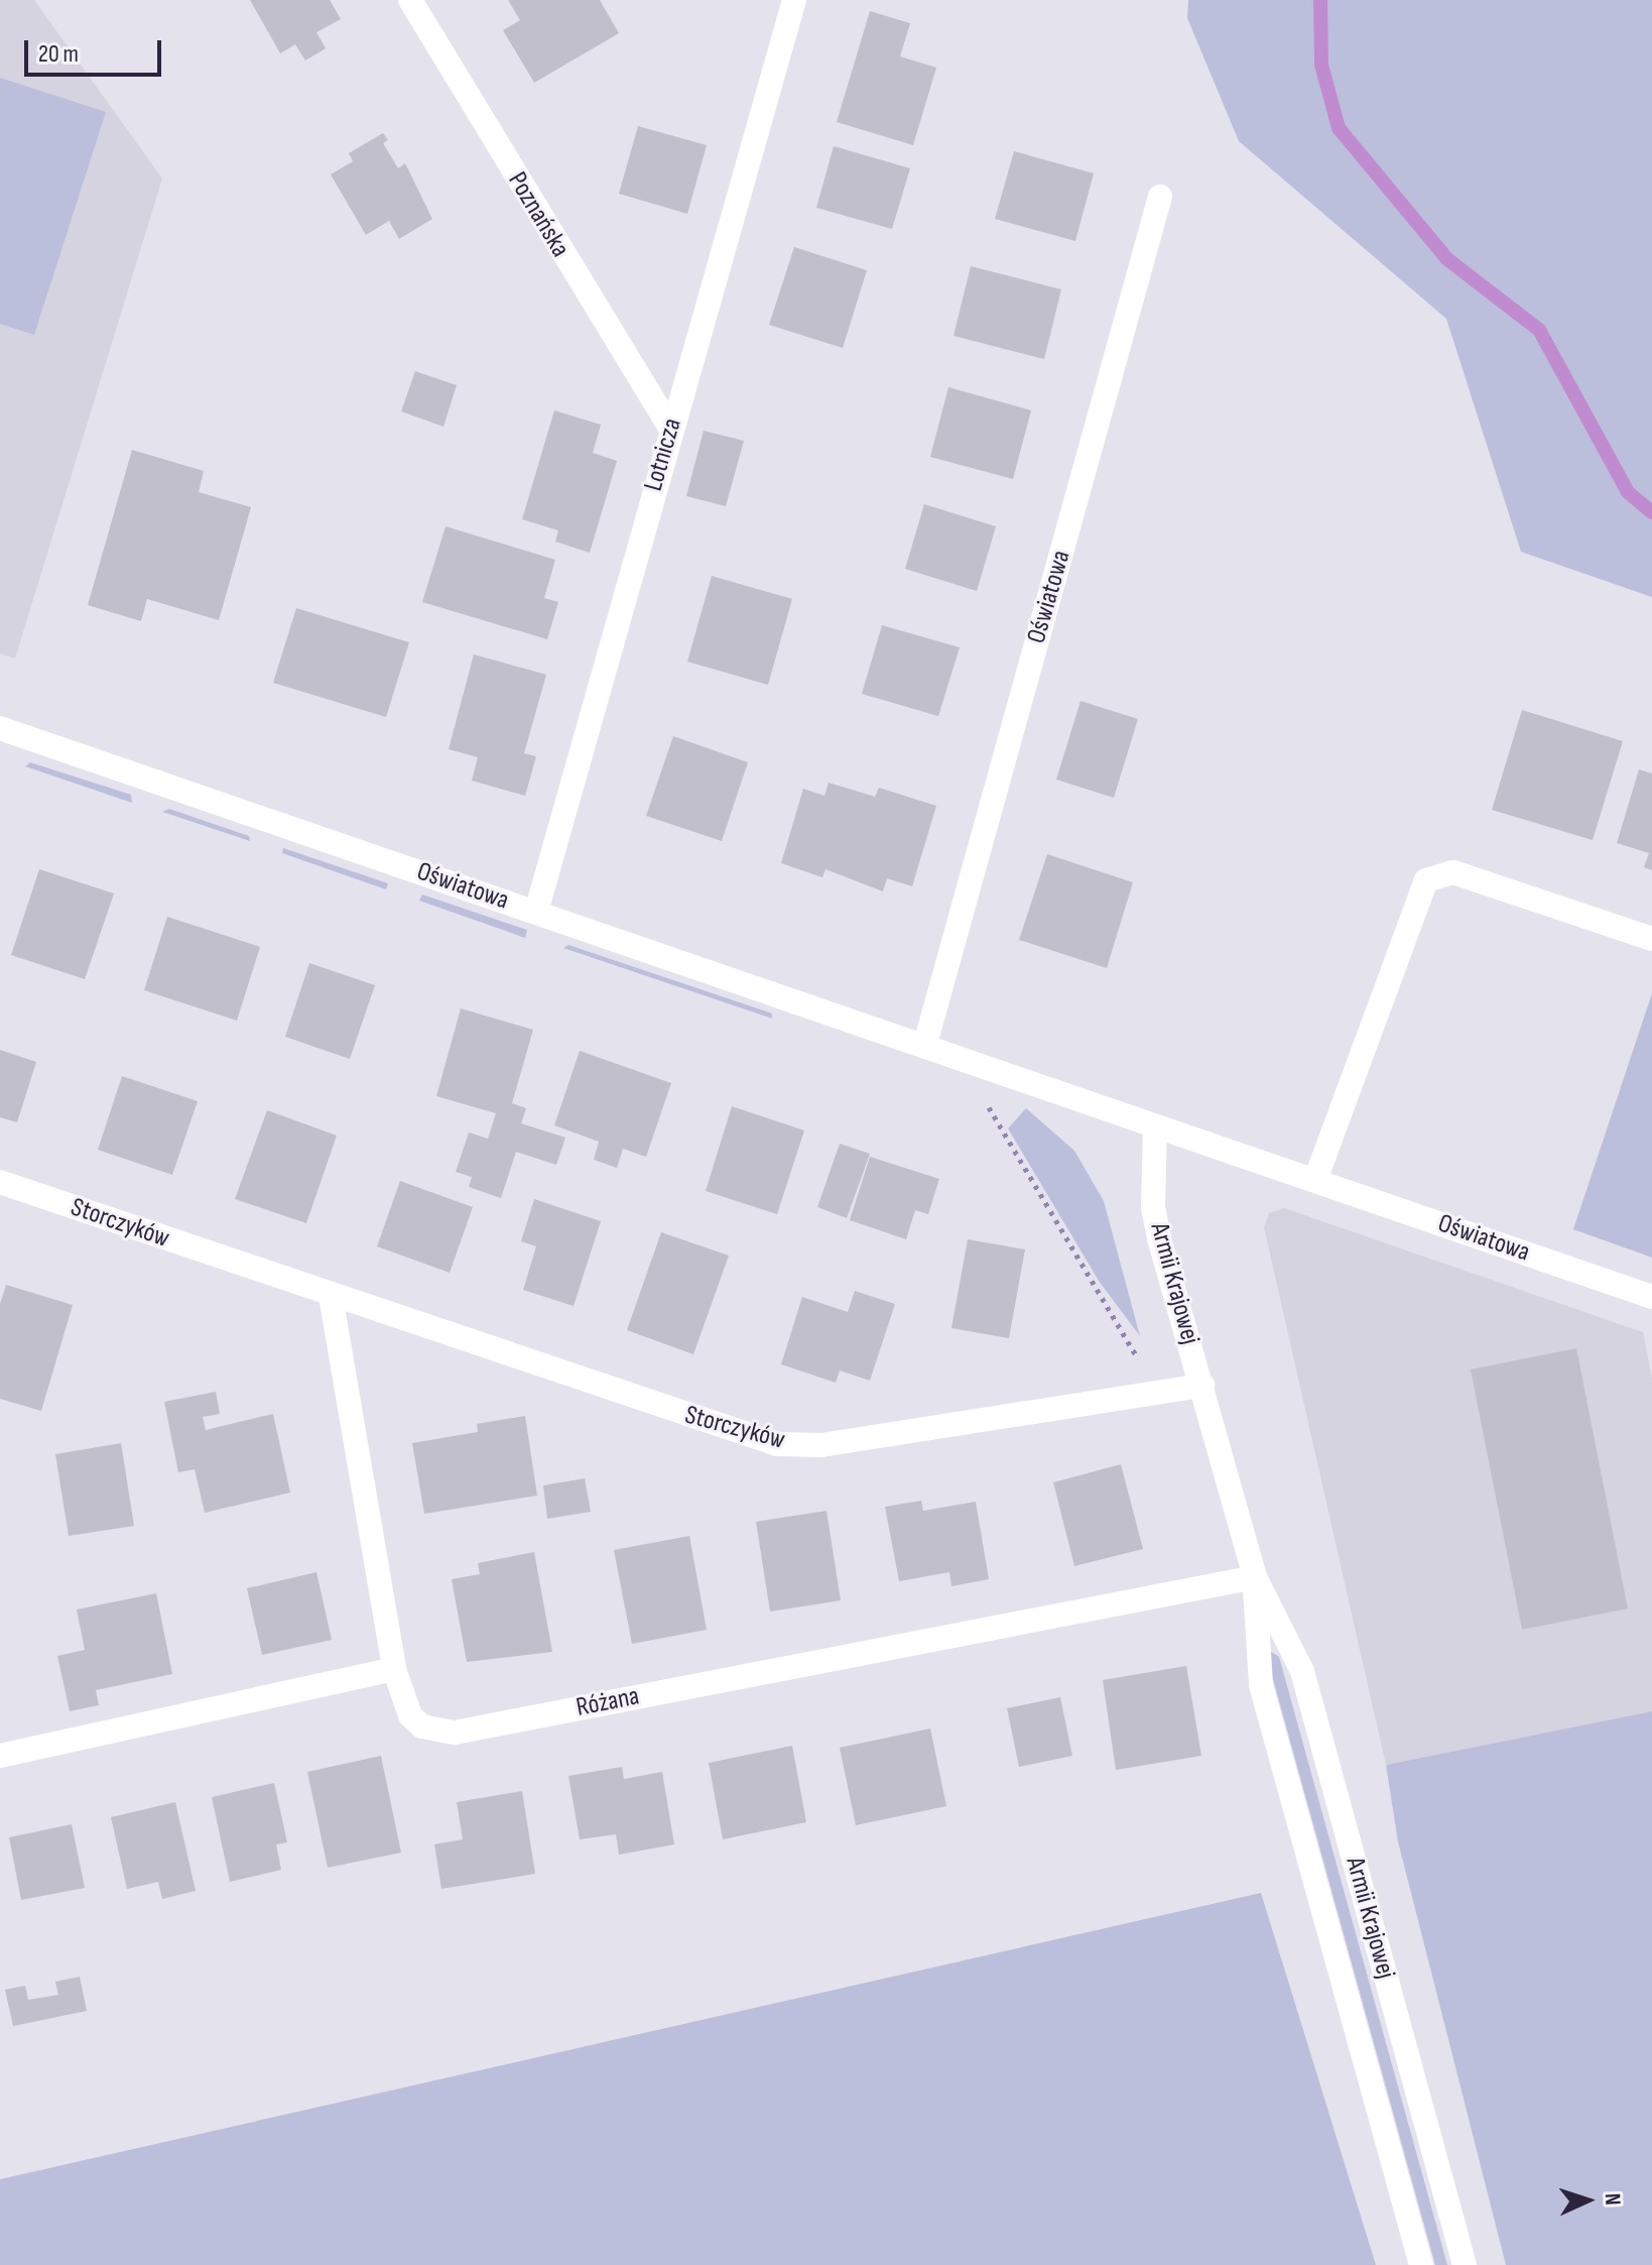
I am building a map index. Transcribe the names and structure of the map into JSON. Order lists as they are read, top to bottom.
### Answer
{
  "streets": {
    "street": [
      "Poznańska",
      "Lotnicza",
      "Oświatowa",
      "Storczyków",
      "Armii Krajowej",
      "Różana"
    ]
  },
  "crossings": [
    ["Poznańska", "Lotnicza"],
    ["Lotnicza", "Oświatowa"],
    ["Oświatowa", "Armii Krajowej"],
    ["Storczyków", "Armii Krajowej"],
    ["Armii Krajowej", "Różana"]
  ],
  "scale_bar": "20 m",
  "north": "right"
}
